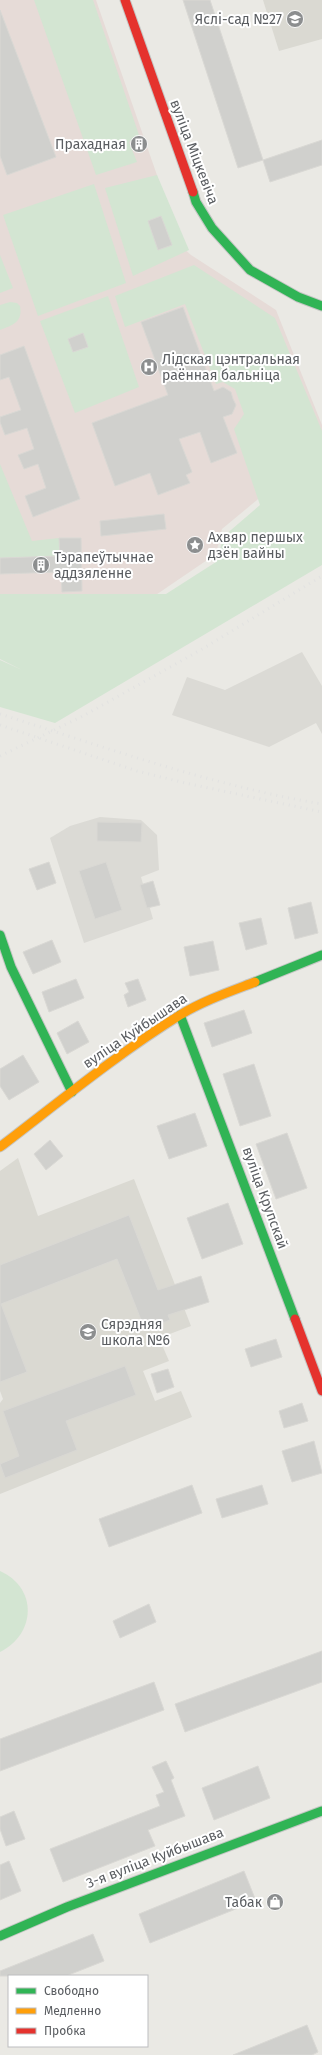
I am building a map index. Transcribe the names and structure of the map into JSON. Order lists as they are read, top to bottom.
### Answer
{
  "streets": {
    "street": [
      "вуліца Міцкевіча",
      "вуліца Куйбышава",
      "вуліца Крупскай",
      "3-я вуліца Куйбышава"
    ]
  },
  "crossings": [
    ["вуліца Куйбышава", "вуліца Крупскай"]
  ],
  "places": {
    "school or university": ["Яслі-сад №27", "Сярэдняя школа №6"],
    "building": ["Прахадная", "Тэрапеўтычнае аддзяленне"],
    "hospital": ["Лідская цэнтральная раённая бальніца"],
    "place": ["Ахвяр першых дзён вайны"],
    "shop": ["Табак"]
  },
  "legend": ["Свободно", "Медленно", "Пробка"]
}
